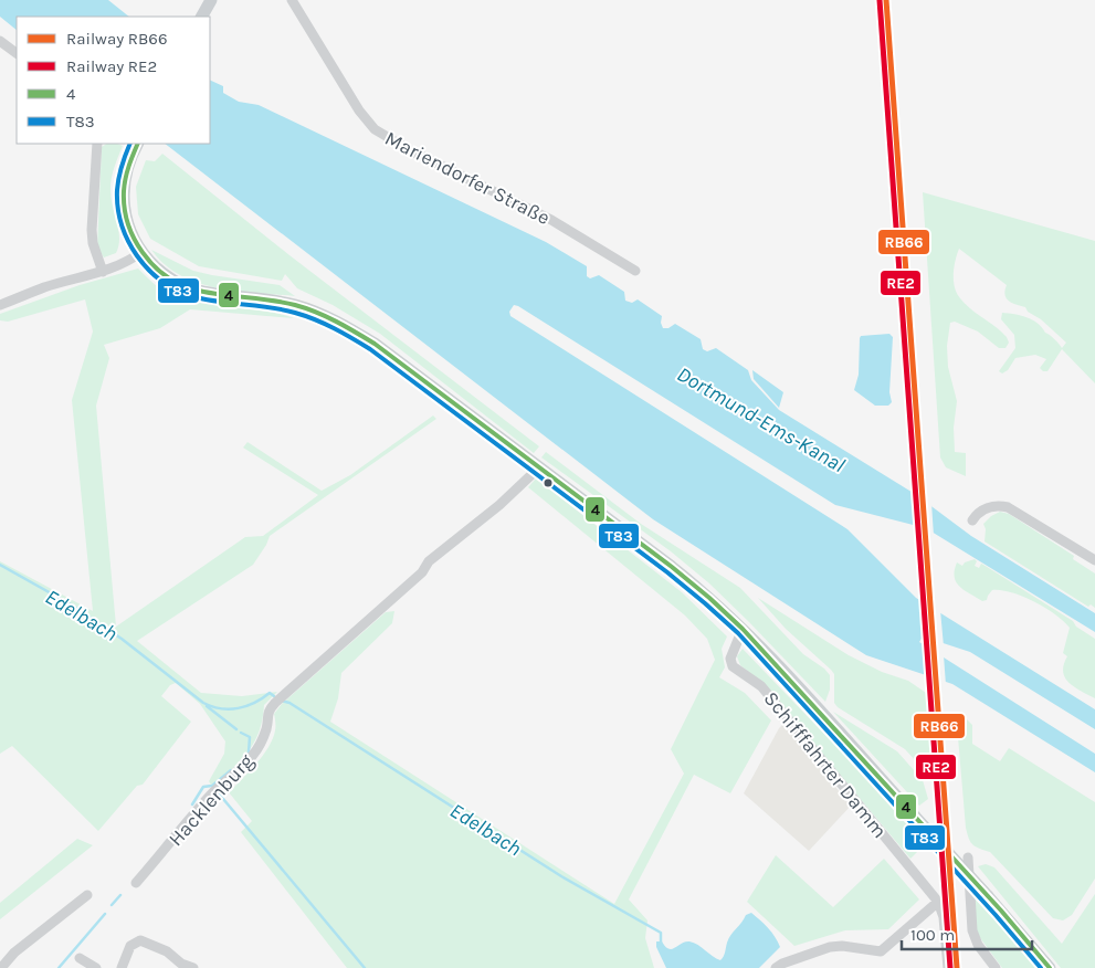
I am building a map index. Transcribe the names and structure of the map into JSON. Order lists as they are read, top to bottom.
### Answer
{
  "streets": {
    "main road": ["Schifffahrter Damm"],
    "street": ["Mariendorfer Straße", "Hacklenburg"]
  },
  "crossings": [
    ["Schifffahrter Damm", "Hacklenburg"]
  ],
  "water": ["Dortmund-Ems-Kanal", "Edelbach"],
  "lines": [
    "rail line RB66",
    "rail line RE2",
    "transit line 4",
    "transit line T83"
  ],
  "legend": [
    "Railway RB66",
    "Railway RE2",
    "4",
    "T83"
  ],
  "scale_bar": "100 m"
}
